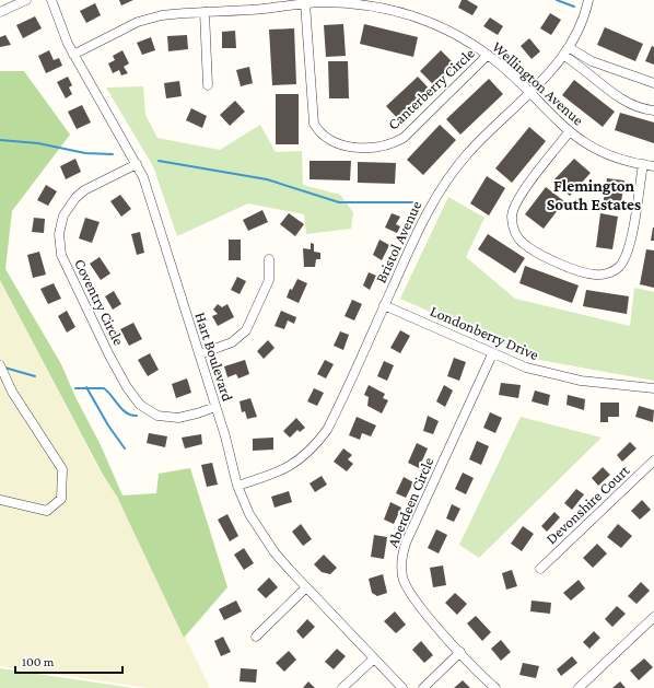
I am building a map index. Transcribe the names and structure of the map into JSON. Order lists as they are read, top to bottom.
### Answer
{
  "streets": {
    "street": [
      "Wellington Avenue",
      "Canterberry Circle",
      "Bristol Avenue",
      "Coventry Circle",
      "Londonberry Drive",
      "Hart Boulevard",
      "Aberdeen Circle",
      "Devonshire Court"
    ]
  },
  "crossings": [
    ["Wellington Avenue", "Canterberry Circle"],
    ["Wellington Avenue", "Bristol Avenue"],
    ["Wellington Avenue", "Hart Boulevard"],
    ["Bristol Avenue", "Londonberry Drive"],
    ["Bristol Avenue", "Hart Boulevard"],
    ["Coventry Circle", "Hart Boulevard"],
    ["Londonberry Drive", "Aberdeen Circle"]
  ],
  "districts": ["Flemington South Estates"],
  "scale_bar": "100 m"
}
